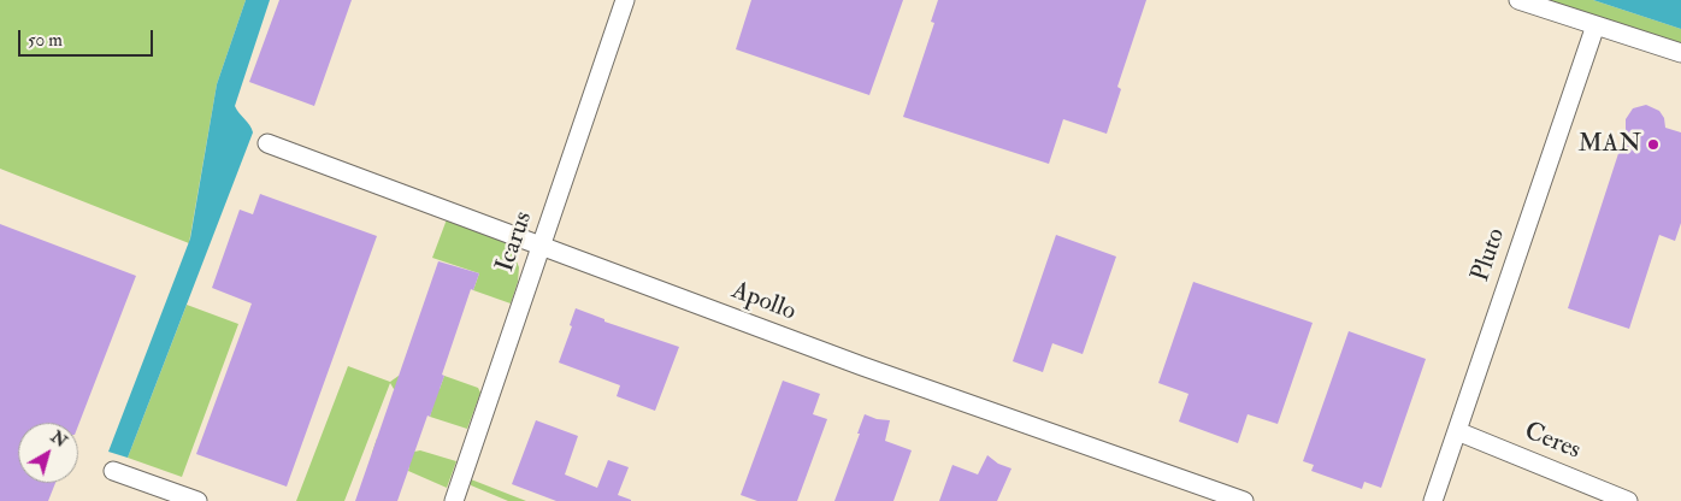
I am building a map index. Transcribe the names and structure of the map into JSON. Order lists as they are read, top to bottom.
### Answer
{
  "streets": {
    "street": [
      "Icarus",
      "Pluto",
      "Apollo",
      "Ceres"
    ]
  },
  "crossings": [
    ["Icarus", "Apollo"],
    ["Pluto", "Ceres"]
  ],
  "places": ["MAN"],
  "scale_bar": "50 m",
  "north": "top right"
}
